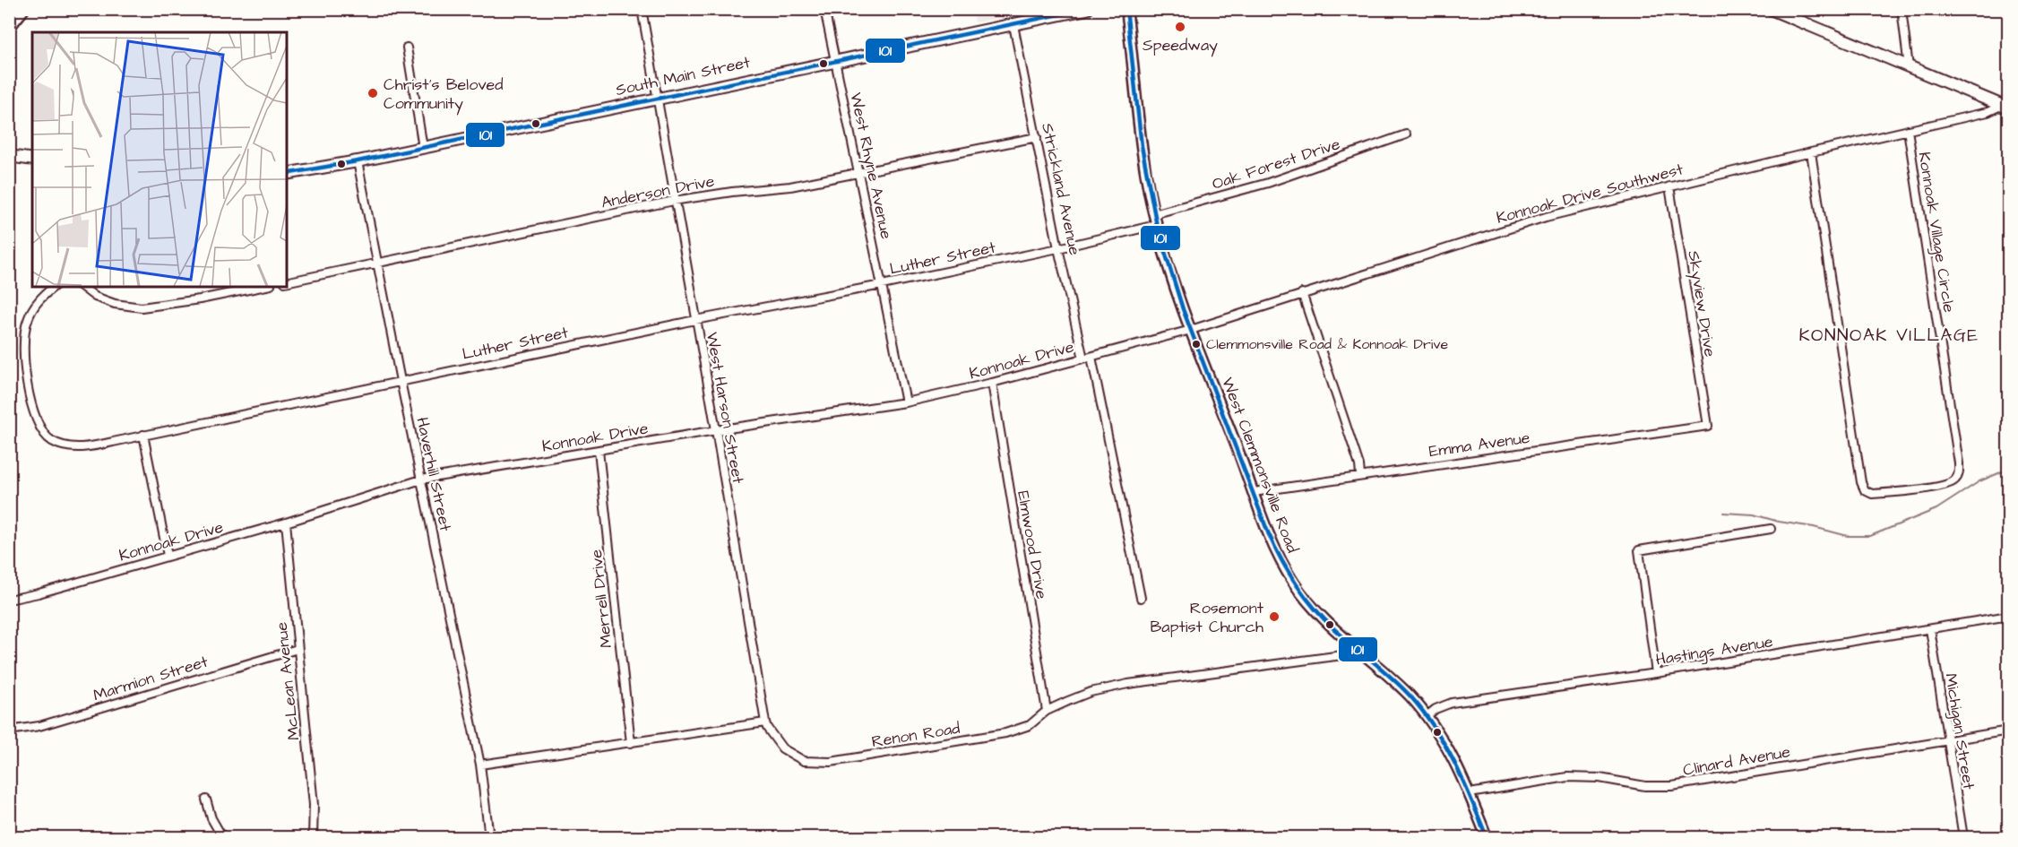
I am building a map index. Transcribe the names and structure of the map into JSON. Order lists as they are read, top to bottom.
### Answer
{
  "streets": {
    "main road": ["South Main Street", "West Clemmonsville Road"],
    "street": [
      "Oak Forest Drive",
      "West Rhyne Avenue",
      "Strickland Avenue",
      "Anderson Drive",
      "Konnoak Drive Southwest",
      "Konnoak Village Circle",
      "Luther Street",
      "Skyview Drive",
      "Konnoak Drive",
      "West Harson Street",
      "Emma Avenue",
      "Haverhill Street",
      "Elmwood Drive",
      "Merrell Drive",
      "Hastings Avenue",
      "Marmion Street",
      "McLean Avenue",
      "Michigan Street",
      "Renon Road",
      "Clinard Avenue"
    ]
  },
  "crossings": [
    ["South Main Street", "West Rhyne Avenue"],
    ["South Main Street", "Strickland Avenue"],
    ["South Main Street", "West Harson Street"],
    ["South Main Street", "Haverhill Street"],
    ["Oak Forest Drive", "West Clemmonsville Road"],
    ["West Rhyne Avenue", "Anderson Drive"],
    ["West Rhyne Avenue", "Luther Street"],
    ["West Rhyne Avenue", "Konnoak Drive"],
    ["Strickland Avenue", "Anderson Drive"],
    ["Strickland Avenue", "Luther Street"],
    ["Strickland Avenue", "Konnoak Drive"],
    ["Anderson Drive", "West Harson Street"],
    ["Anderson Drive", "Haverhill Street"],
    ["Konnoak Drive Southwest", "Konnoak Village Circle"],
    ["Konnoak Drive Southwest", "Skyview Drive"],
    ["Konnoak Drive Southwest", "Konnoak Drive"],
    ["Konnoak Drive Southwest", "West Clemmonsville Road"],
    ["Luther Street", "West Harson Street"],
    ["Luther Street", "West Clemmonsville Road"],
    ["Luther Street", "Haverhill Street"],
    ["Skyview Drive", "Emma Avenue"],
    ["Konnoak Drive", "West Harson Street"],
    ["Konnoak Drive", "West Clemmonsville Road"],
    ["Konnoak Drive", "Haverhill Street"],
    ["Konnoak Drive", "Elmwood Drive"],
    ["Konnoak Drive", "Merrell Drive"],
    ["Konnoak Drive", "McLean Avenue"],
    ["West Harson Street", "Renon Road"],
    ["Emma Avenue", "West Clemmonsville Road"],
    ["West Clemmonsville Road", "Hastings Avenue"],
    ["West Clemmonsville Road", "Renon Road"],
    ["West Clemmonsville Road", "Clinard Avenue"],
    ["Elmwood Drive", "Renon Road"],
    ["Hastings Avenue", "Michigan Street"],
    ["Marmion Street", "McLean Avenue"],
    ["Michigan Street", "Clinard Avenue"]
  ],
  "districts": ["KONNOAK VILLAGE"],
  "places": [
    "Speedway",
    "Christ's Beloved Community",
    "Clemmonsville Road & Konnoak Drive",
    "Rosemont Baptist Church"
  ],
  "lines": ["transit line 101"]
}
